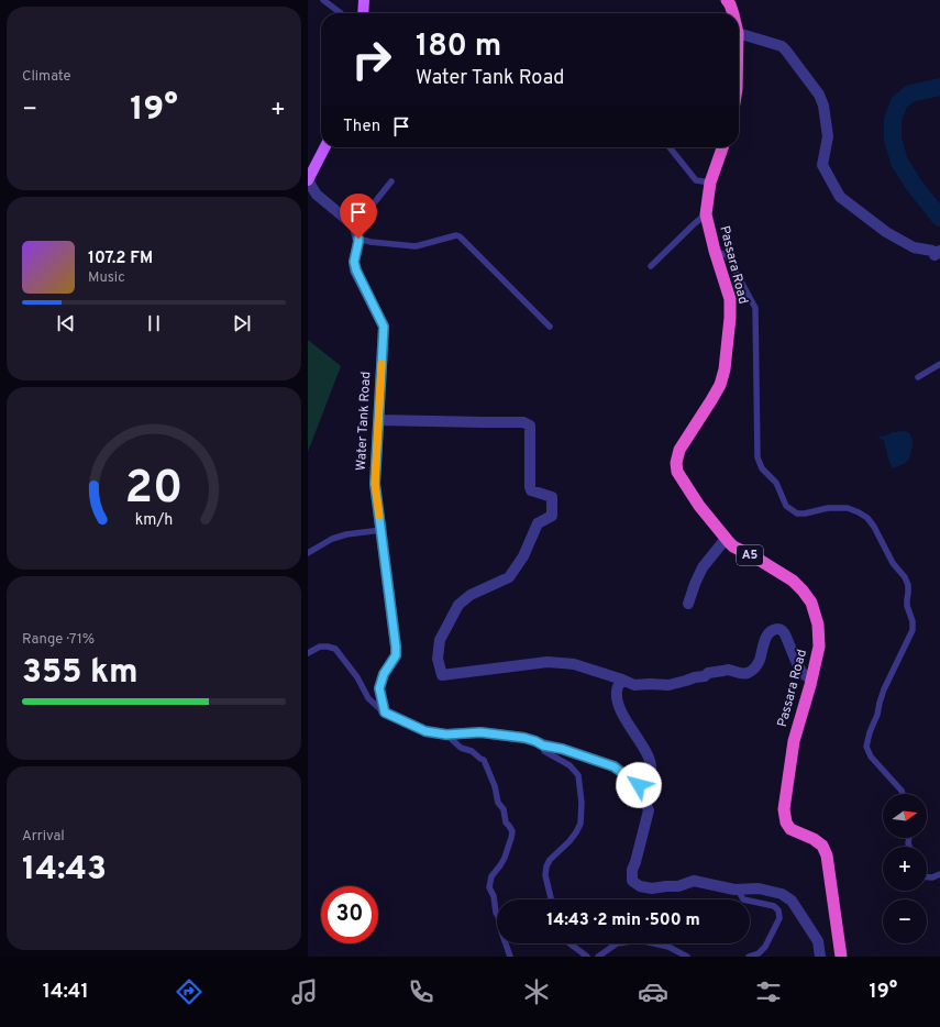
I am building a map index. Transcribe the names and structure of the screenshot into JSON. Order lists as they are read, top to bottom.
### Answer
{
  "streets": {
    "highway": ["Passara Road", "A5"],
    "street": ["Water Tank Road"]
  },
  "north": "right",
  "page": {
    "tile": [
      "Climate",
      ["Range · 71%", "355 km"],
      ["Arrival", "14:43"]
    ],
    "turn": ["180 m", "Water Tank Road"],
    "heat": ["−", "19°", "+"],
    "then": "Then",
    "song": ["107.2 FM", "Music"],
    "map_buttons": ["+", "−"],
    "limit": "30",
    "trip": "14:43 · 2 min · 500 m",
    "tabs": ["14:41", "19°"],
    "gauge": ["20", "km/h"]
  }
}
